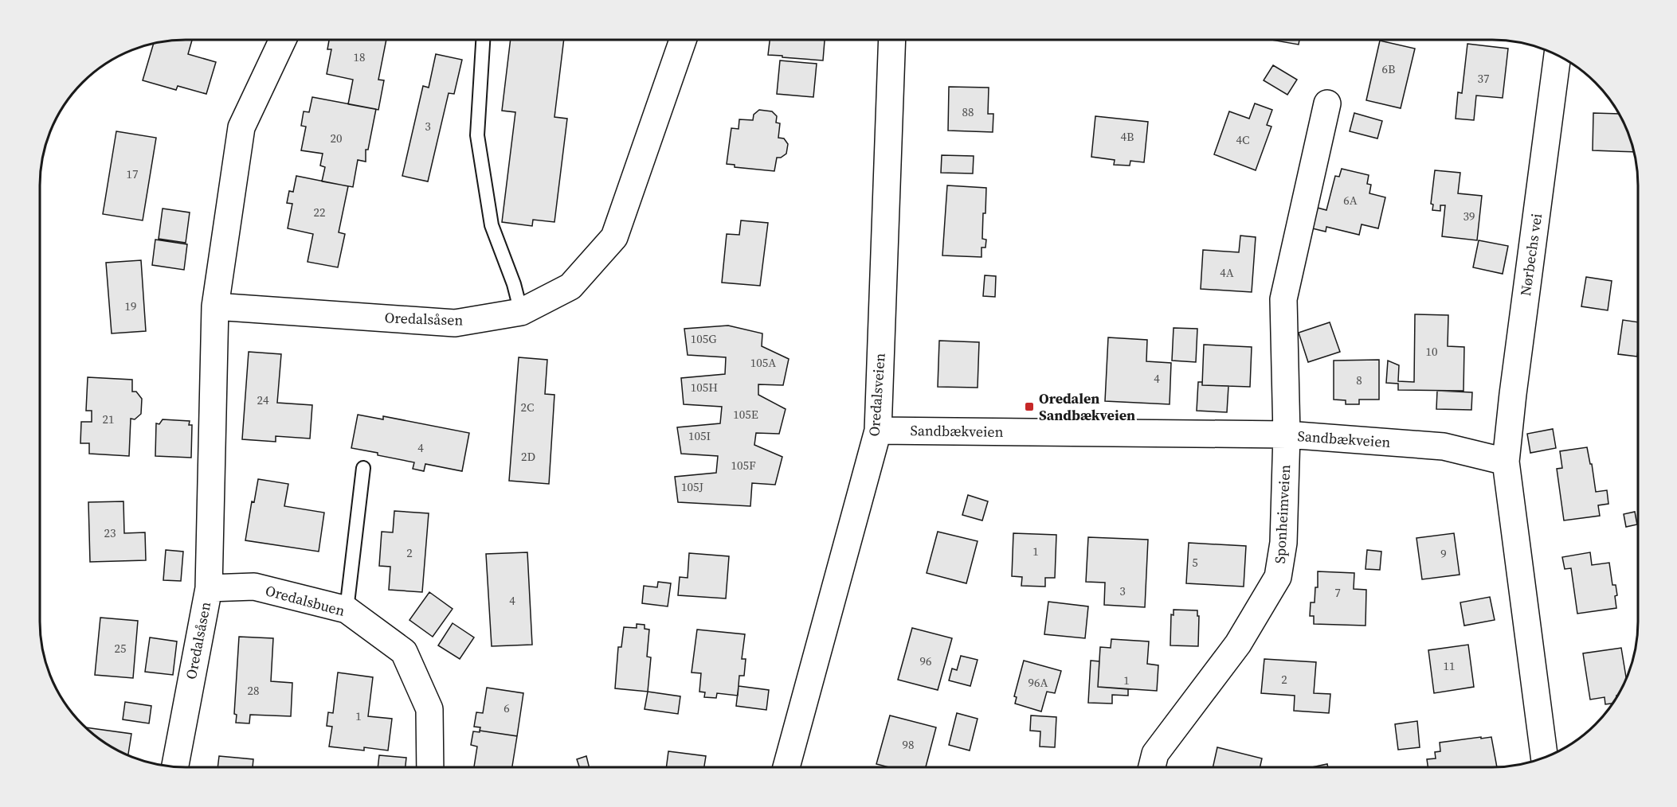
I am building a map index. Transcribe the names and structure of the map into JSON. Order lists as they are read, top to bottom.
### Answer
{
  "streets": {
    "street": [
      "Nørbechs vei",
      "Oredalsåsen",
      "Oredalsveien",
      "Sandbækveien",
      "Sponheimveien",
      "Oredalsbuen"
    ]
  },
  "crossings": [
    ["Nørbechs vei", "Sandbækveien"],
    ["Oredalsåsen", "Oredalsbuen"],
    ["Oredalsveien", "Sandbækveien"],
    ["Sandbækveien", "Sponheimveien"]
  ],
  "places": {
    "transit": ["Oredalen Sandbækveien"]
  },
  "house_numbers": [
    "18",
    "6B",
    "37",
    "88",
    "3",
    "4B",
    "20",
    "4C",
    "17",
    "6A",
    "22",
    "39",
    "4A",
    "19",
    "105G",
    "10",
    "105A",
    "4",
    "8",
    "105H",
    "24",
    "2C",
    "105E",
    "21",
    "105I",
    "4",
    "2D",
    "105F",
    "105J",
    "23",
    "1",
    "2",
    "9",
    "5",
    "3",
    "7",
    "4",
    "25",
    "96",
    "11",
    "2",
    "1",
    "96A",
    "28",
    "6",
    "1",
    "98"
  ]
}
